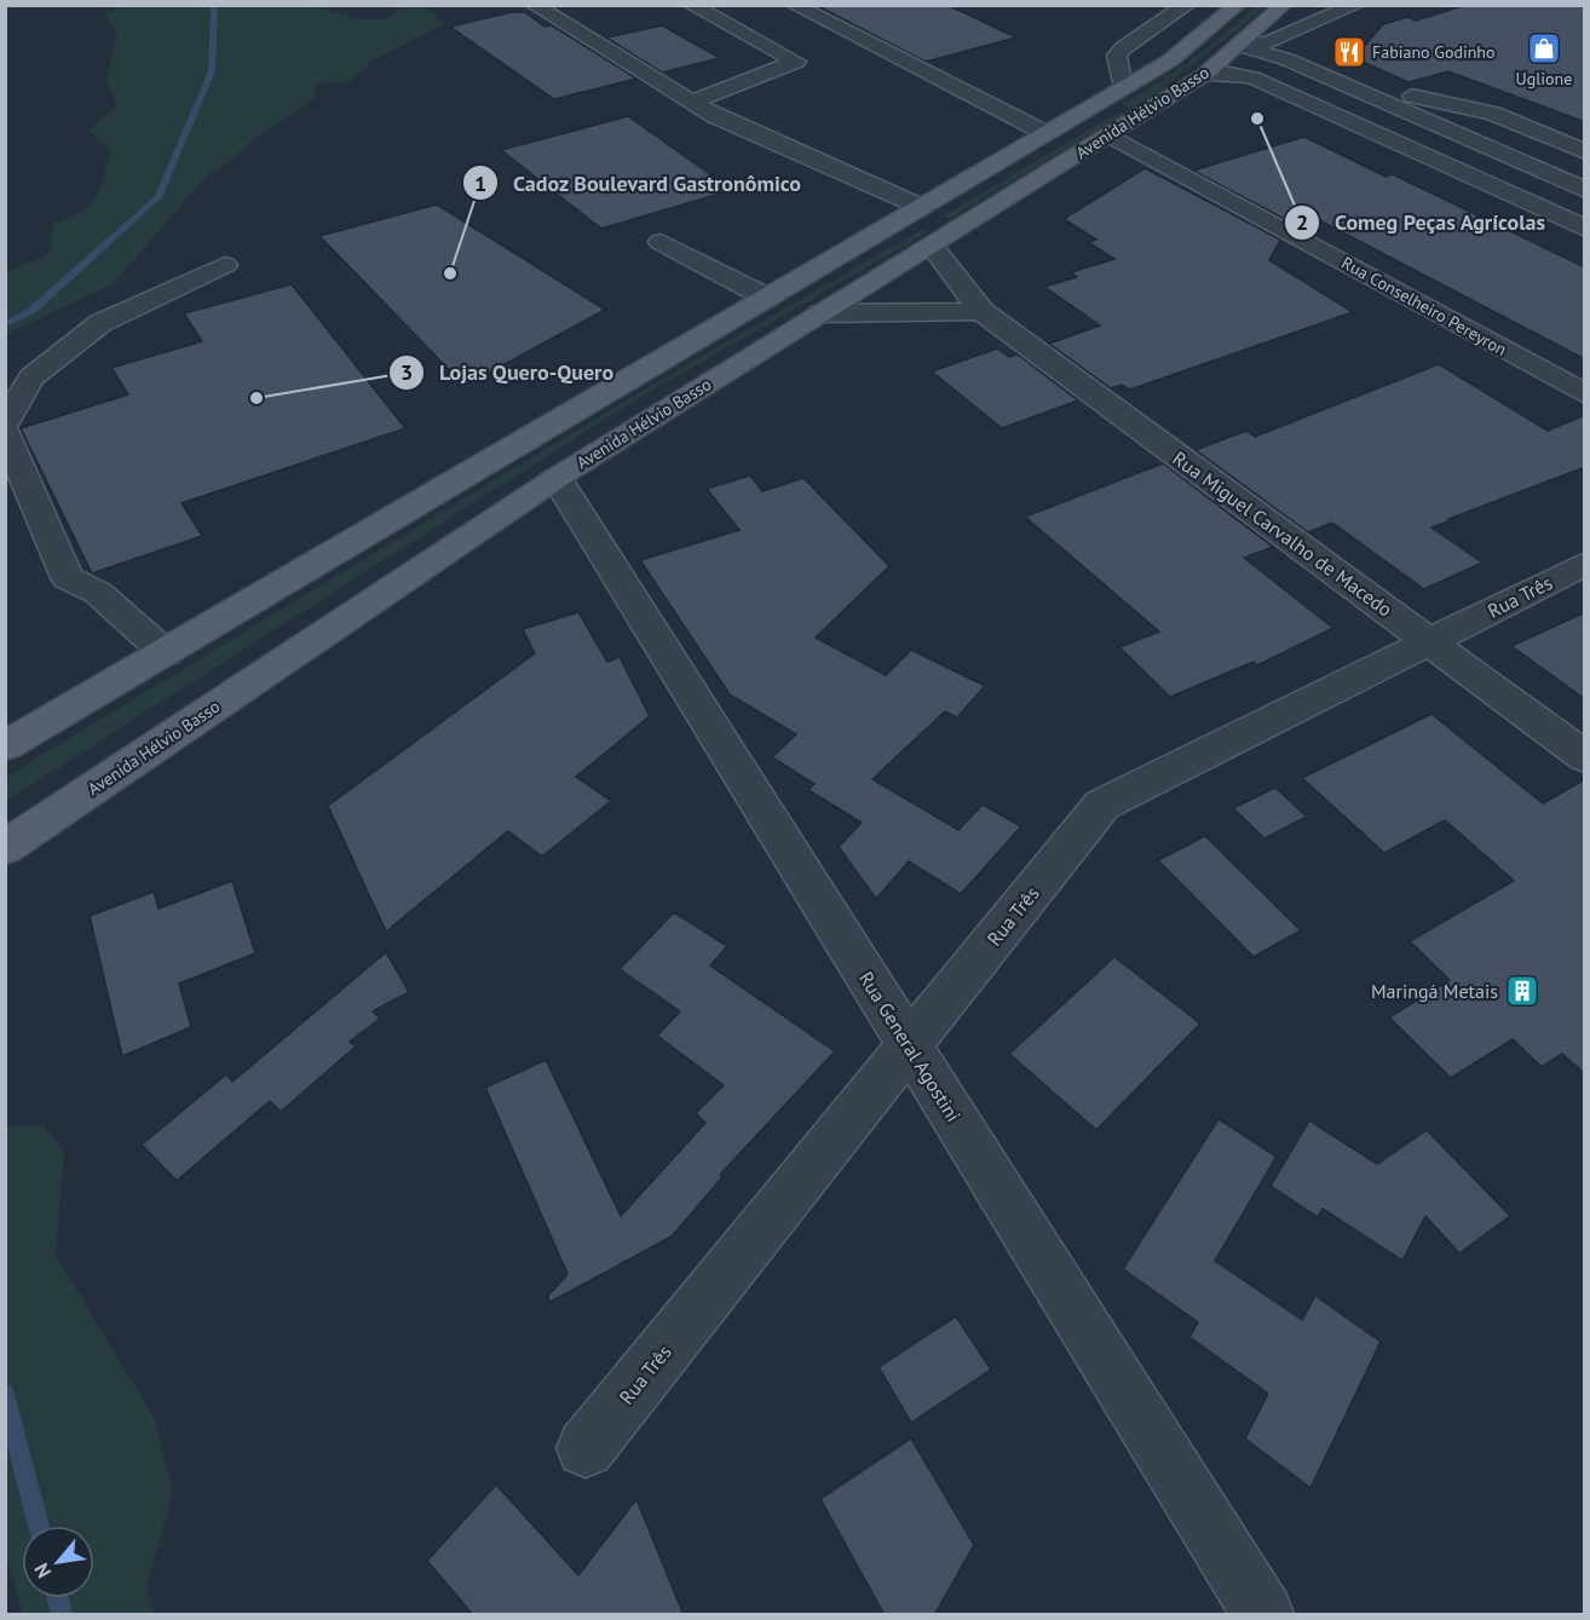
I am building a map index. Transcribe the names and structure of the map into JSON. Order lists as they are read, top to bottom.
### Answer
{
  "streets": {
    "main road": ["Avenida Hélvio Basso"],
    "street": [
      "Rua Conselheiro Pereyron",
      "Rua Miguel Carvalho de Macedo",
      "Rua Três",
      "Rua General Agostini"
    ]
  },
  "crossings": [
    ["Avenida Hélvio Basso", "Rua Conselheiro Pereyron"],
    ["Avenida Hélvio Basso", "Rua Miguel Carvalho de Macedo"],
    ["Avenida Hélvio Basso", "Rua General Agostini"],
    ["Rua Miguel Carvalho de Macedo", "Rua Três"],
    ["Rua Três", "Rua General Agostini"]
  ],
  "places": {
    "shop": ["Uglione"],
    "restaurant": ["Fabiano Godinho"],
    "other": ["Comeg Peças Agrícolas", "Cadoz Boulevard Gastronômico", "Lojas Quero-Quero"],
    "building": ["Maringá Metais"]
  },
  "north": "bottom left"
}
